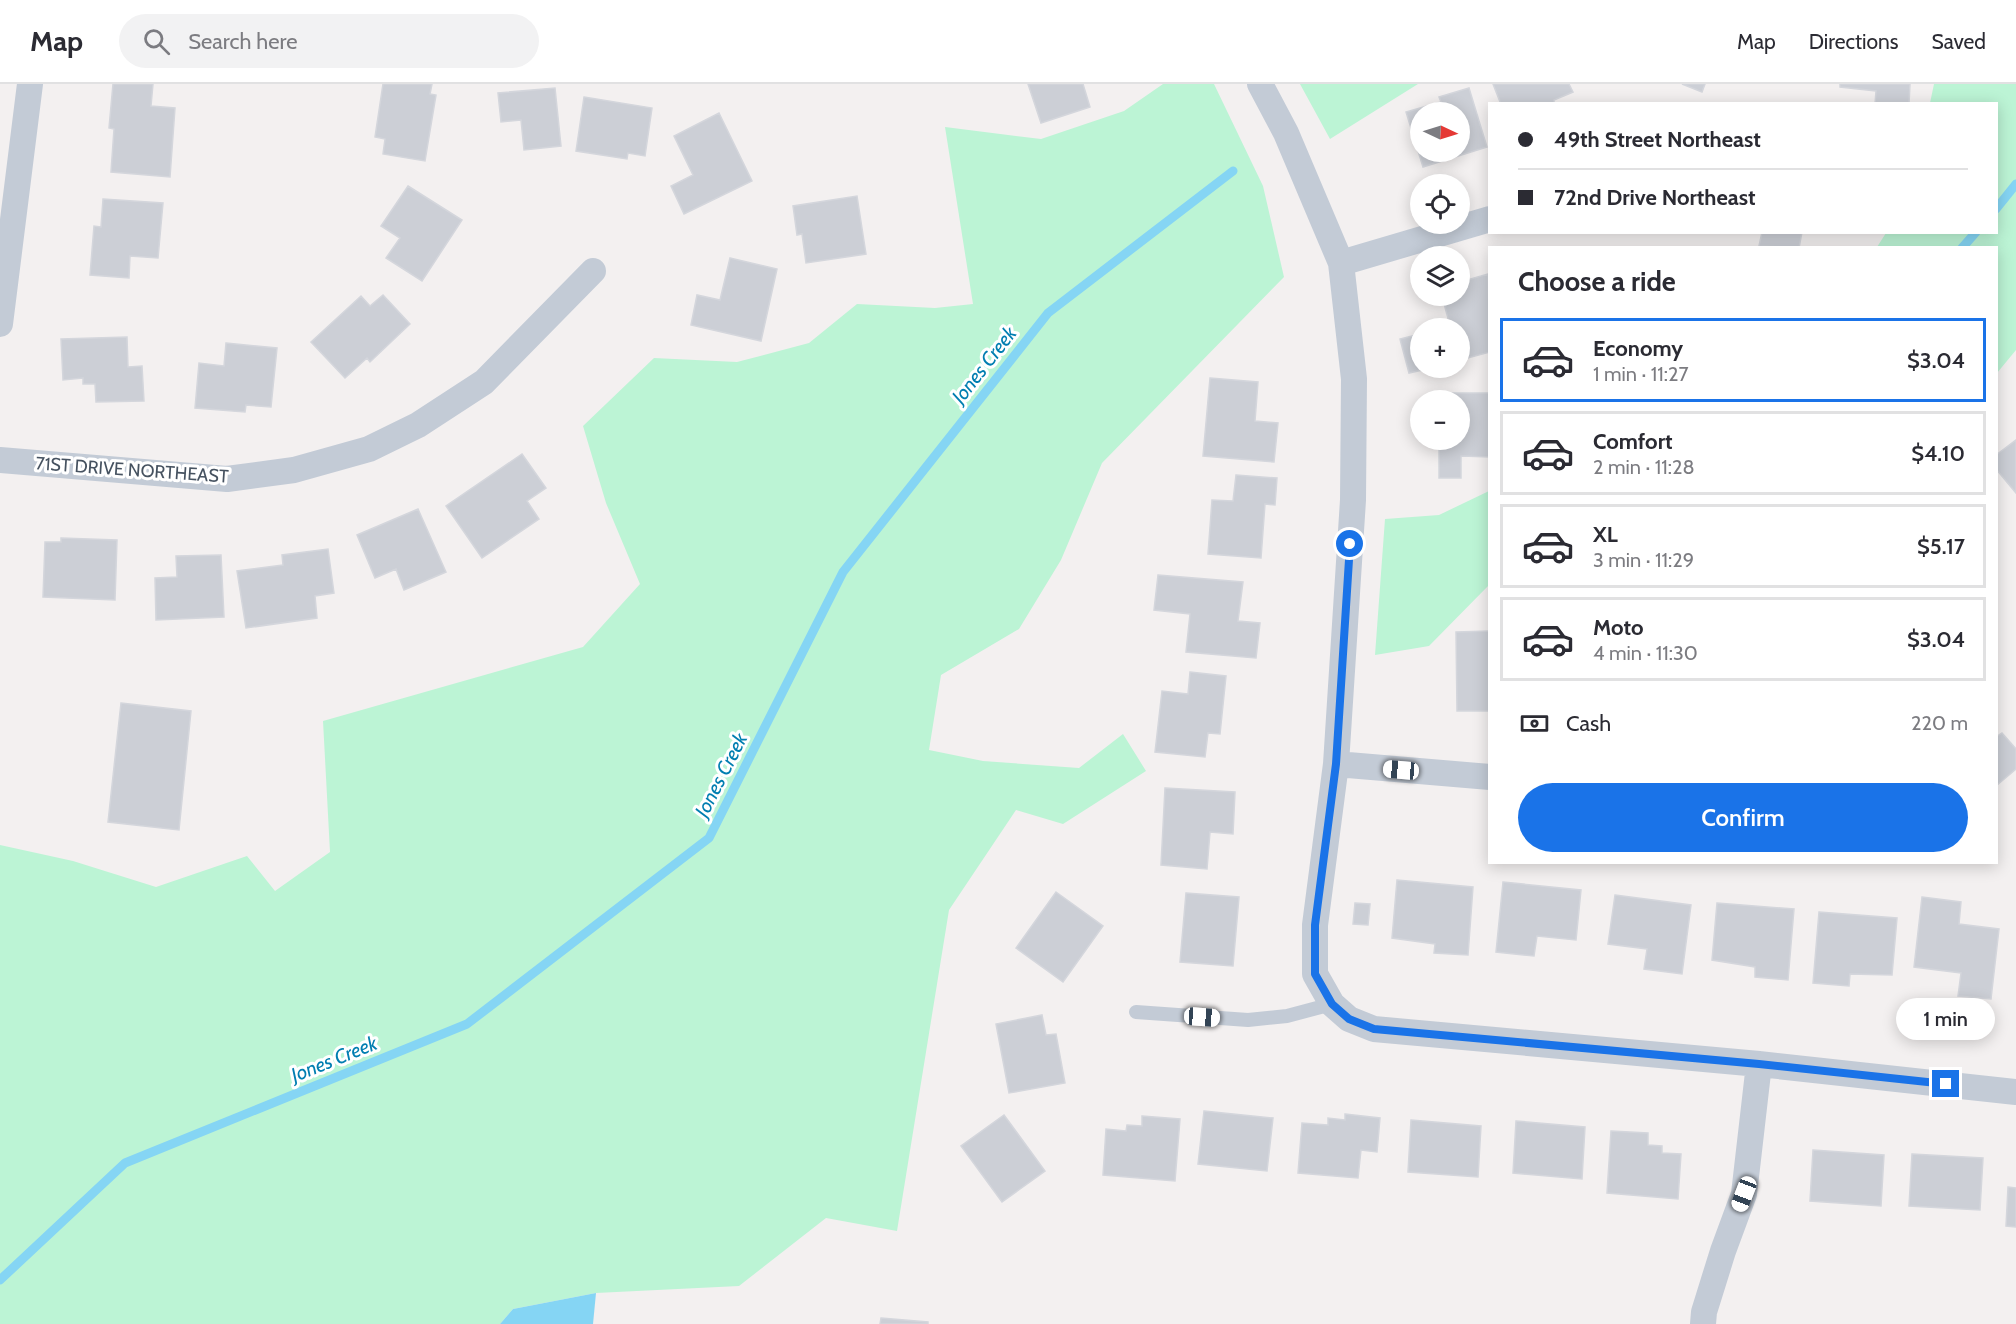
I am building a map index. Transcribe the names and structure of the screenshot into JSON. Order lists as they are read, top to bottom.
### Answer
{
  "streets": {
    "street": ["71ST DRIVE NORTHEAST"]
  },
  "water": ["Jones Creek"],
  "north": "right",
  "page": {
    "header": "Map",
    "search": "Search here",
    "nav": ["Map", "Directions", "Saved"],
    "map_buttons": ["+", "−"],
    "banner": ["49th Street Northeast", "72nd Drive Northeast"],
    "heading": "Choose a ride",
    "list": [
      {
        "name": "Economy",
        "note": "1 min · 11:27",
        "value": "$3.04"
      },
      {
        "name": "Comfort",
        "note": "2 min · 11:28",
        "value": "$4.10"
      },
      {
        "name": "XL",
        "note": "3 min · 11:29",
        "value": "$5.17"
      },
      {
        "name": "Moto",
        "note": "4 min · 11:30",
        "value": "$3.04"
      }
    ],
    "pay": ["Cash", "220 m"],
    "buttons": "Confirm",
    "bubble": "1 min"
  }
}
